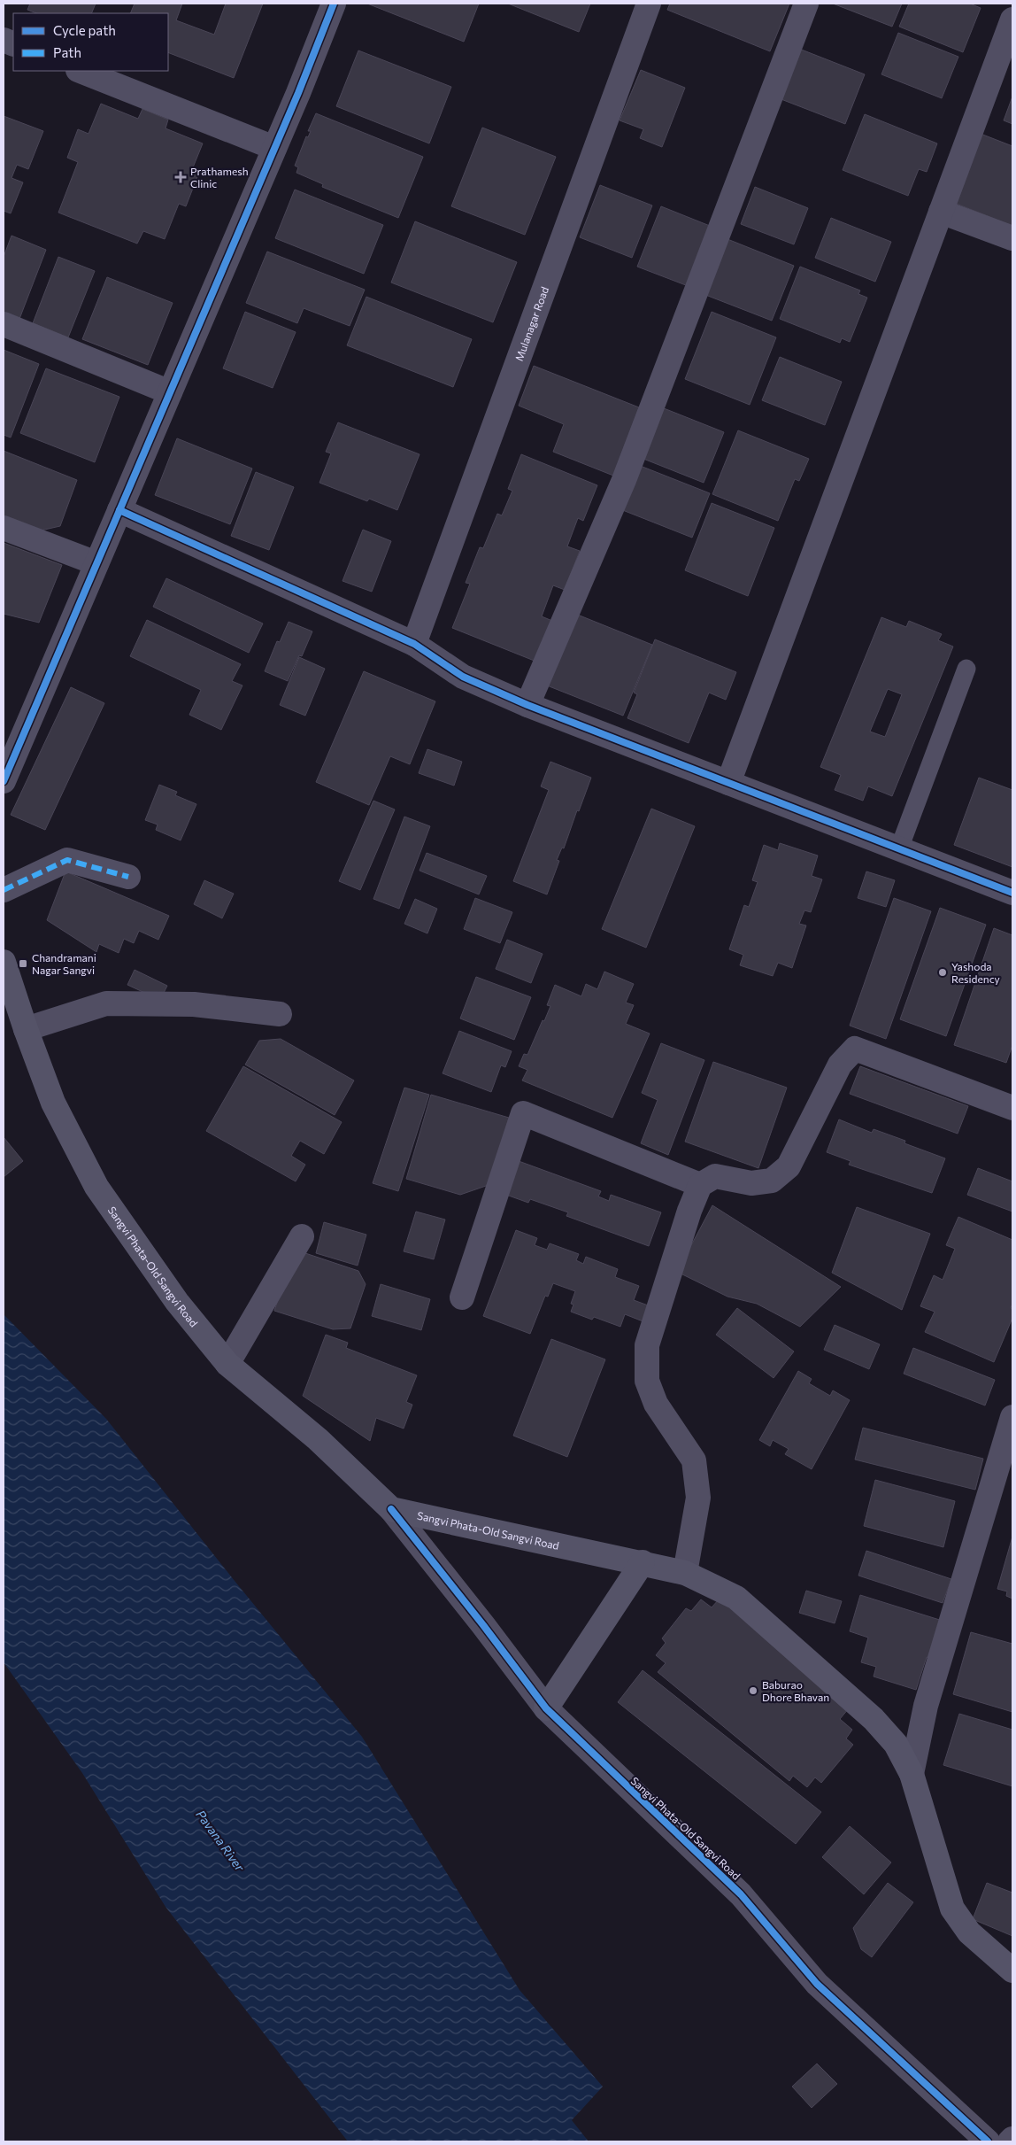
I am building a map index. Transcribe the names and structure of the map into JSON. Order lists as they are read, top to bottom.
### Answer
{
  "streets": {
    "main road": ["Sangvi Phata-Old Sangvi Road"],
    "street": ["Mulanagar Road"]
  },
  "water": ["Pavana River"],
  "places": {
    "health": ["Prathamesh Clinic"],
    "transit": ["Chandramani Nagar Sangvi"],
    "other": ["Yashoda Residency", "Baburao Dhore Bhavan"]
  },
  "legend": ["Cycle path", "Path"]
}
